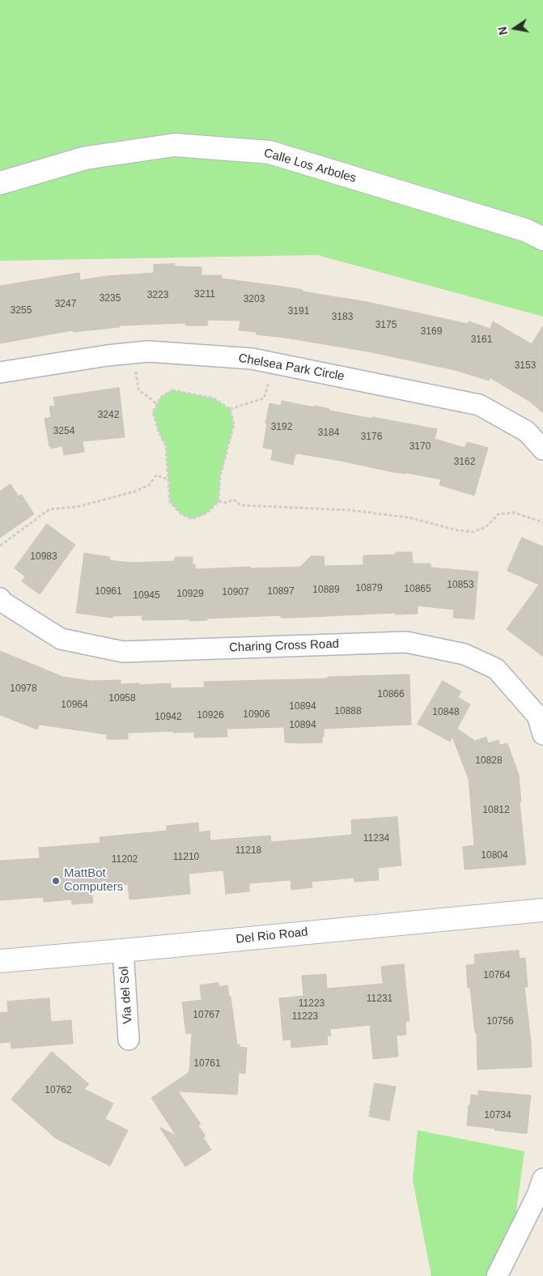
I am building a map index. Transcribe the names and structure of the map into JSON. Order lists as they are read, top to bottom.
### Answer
{
  "streets": {
    "street": [
      "Calle Los Arboles",
      "Chelsea Park Circle",
      "Charing Cross Road",
      "Del Rio Road",
      "Via del Sol"
    ]
  },
  "crossings": [
    ["Del Rio Road", "Via del Sol"]
  ],
  "places": ["MattBot Computers"],
  "house_numbers": [
    "3211",
    "3223",
    "3235",
    "3203",
    "3247",
    "3255",
    "3191",
    "3183",
    "3175",
    "3169",
    "3161",
    "3153",
    "3242",
    "3192",
    "3254",
    "3184",
    "3176",
    "3170",
    "3162",
    "10983",
    "10853",
    "10879",
    "10865",
    "10889",
    "10961",
    "10897",
    "10907",
    "10929",
    "10945",
    "10978",
    "10866",
    "10958",
    "10964",
    "10894",
    "10888",
    "10848",
    "10906",
    "10926",
    "10942",
    "10894",
    "10828",
    "10812",
    "11234",
    "11218",
    "10804",
    "11210",
    "11202",
    "10764",
    "11231",
    "11223",
    "10767",
    "11223",
    "10756",
    "10761",
    "10762",
    "10734"
  ],
  "north": "left"
}
